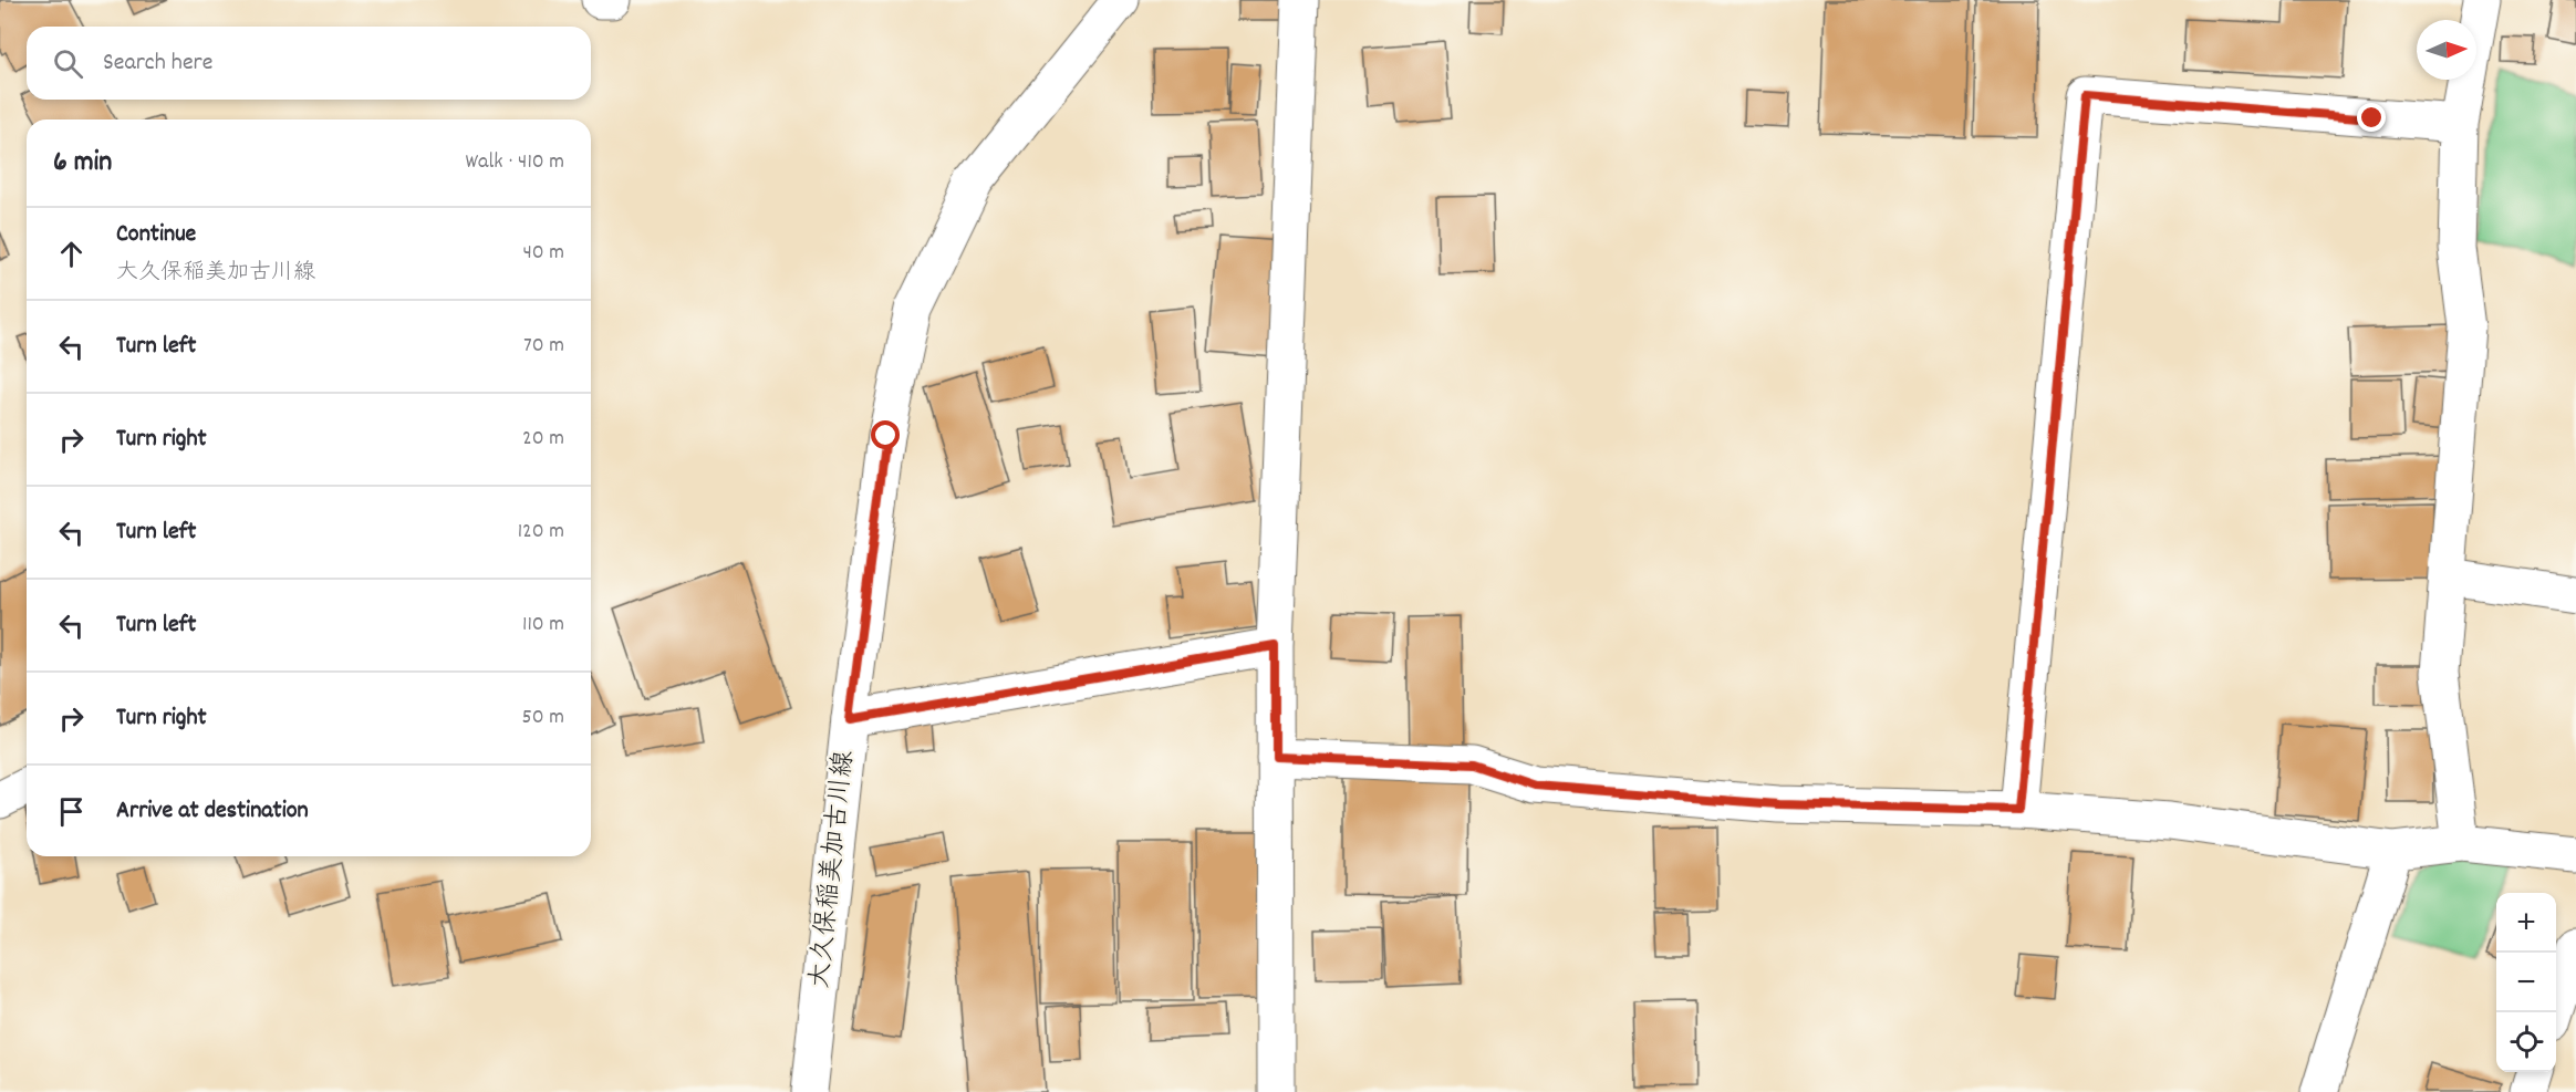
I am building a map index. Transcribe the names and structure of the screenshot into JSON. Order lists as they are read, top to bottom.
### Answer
{
  "streets": {
    "street": ["大久保稲美加古川線"]
  },
  "north": "right",
  "page": {
    "search": "Search here",
    "heading": ["6 min", "Walk · 410 m"],
    "list": [
      ["Continue", "大久保稲美加古川線", "40 m"],
      ["Turn left", "70 m"],
      ["Turn right", "20 m"],
      ["Turn left", "120 m"],
      ["Turn left", "110 m"],
      ["Turn right", "50 m"],
      "Arrive at destination"
    ],
    "map_buttons": ["+", "−"]
  }
}
